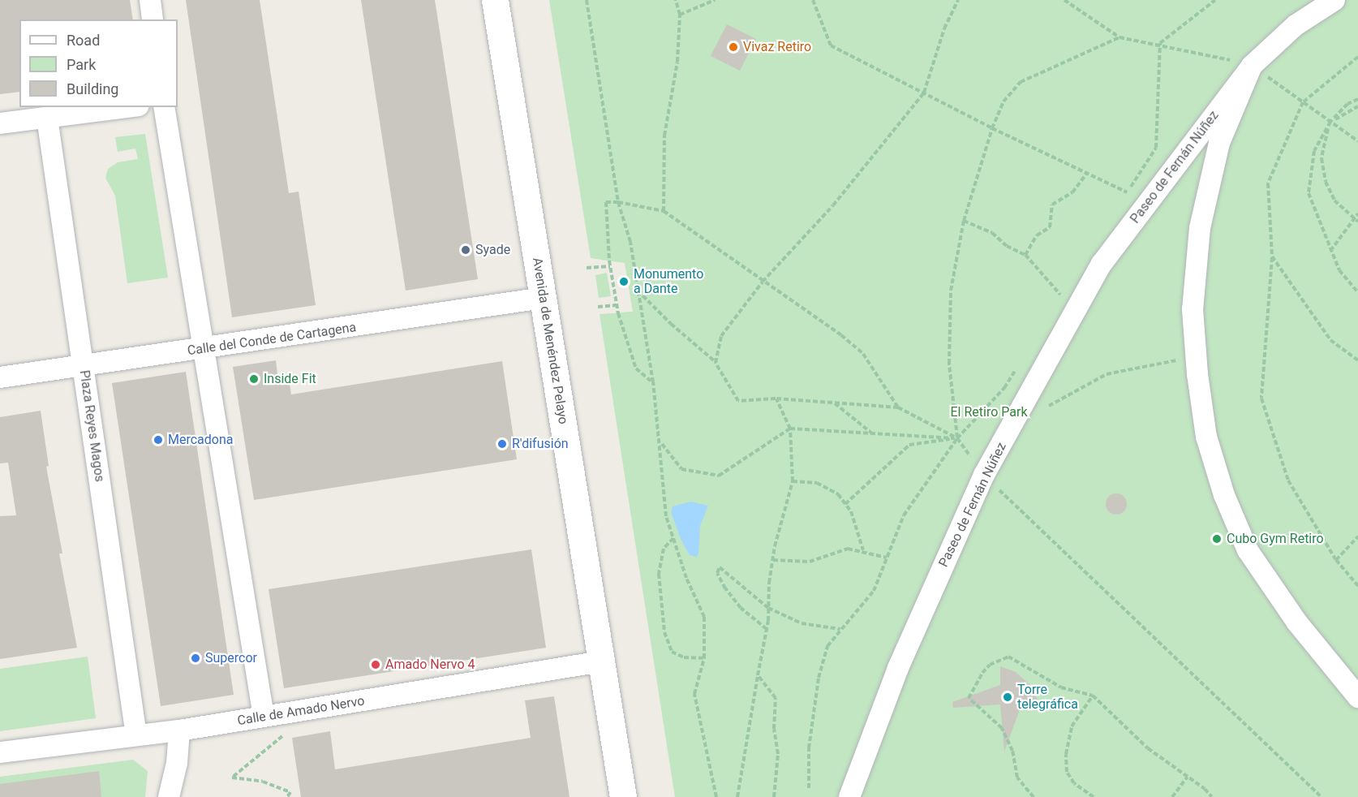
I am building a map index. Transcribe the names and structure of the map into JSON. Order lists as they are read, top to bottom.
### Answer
{
  "streets": {
    "main road": ["Avenida de Menéndez Pelayo"],
    "street": [
      "Paseo de Fernán Núñez",
      "Calle del Conde de Cartagena",
      "Plaza Reyes Magos",
      "Calle de Amado Nervo"
    ]
  },
  "crossings": [
    ["Calle del Conde de Cartagena", "Avenida de Menéndez Pelayo"],
    ["Calle del Conde de Cartagena", "Plaza Reyes Magos"],
    ["Avenida de Menéndez Pelayo", "Calle de Amado Nervo"],
    ["Plaza Reyes Magos", "Calle de Amado Nervo"]
  ],
  "parks": ["El Retiro Park"],
  "places": [
    "Vivaz Retiro",
    "Syade",
    "Monumento a Dante",
    "Inside Fit",
    "Mercadona",
    "R'difusión",
    "Cubo Gym Retiro",
    "Supercor",
    "Amado Nervo 4",
    "Torre telegráfica"
  ],
  "legend": ["Road", "Park", "Building"]
}
